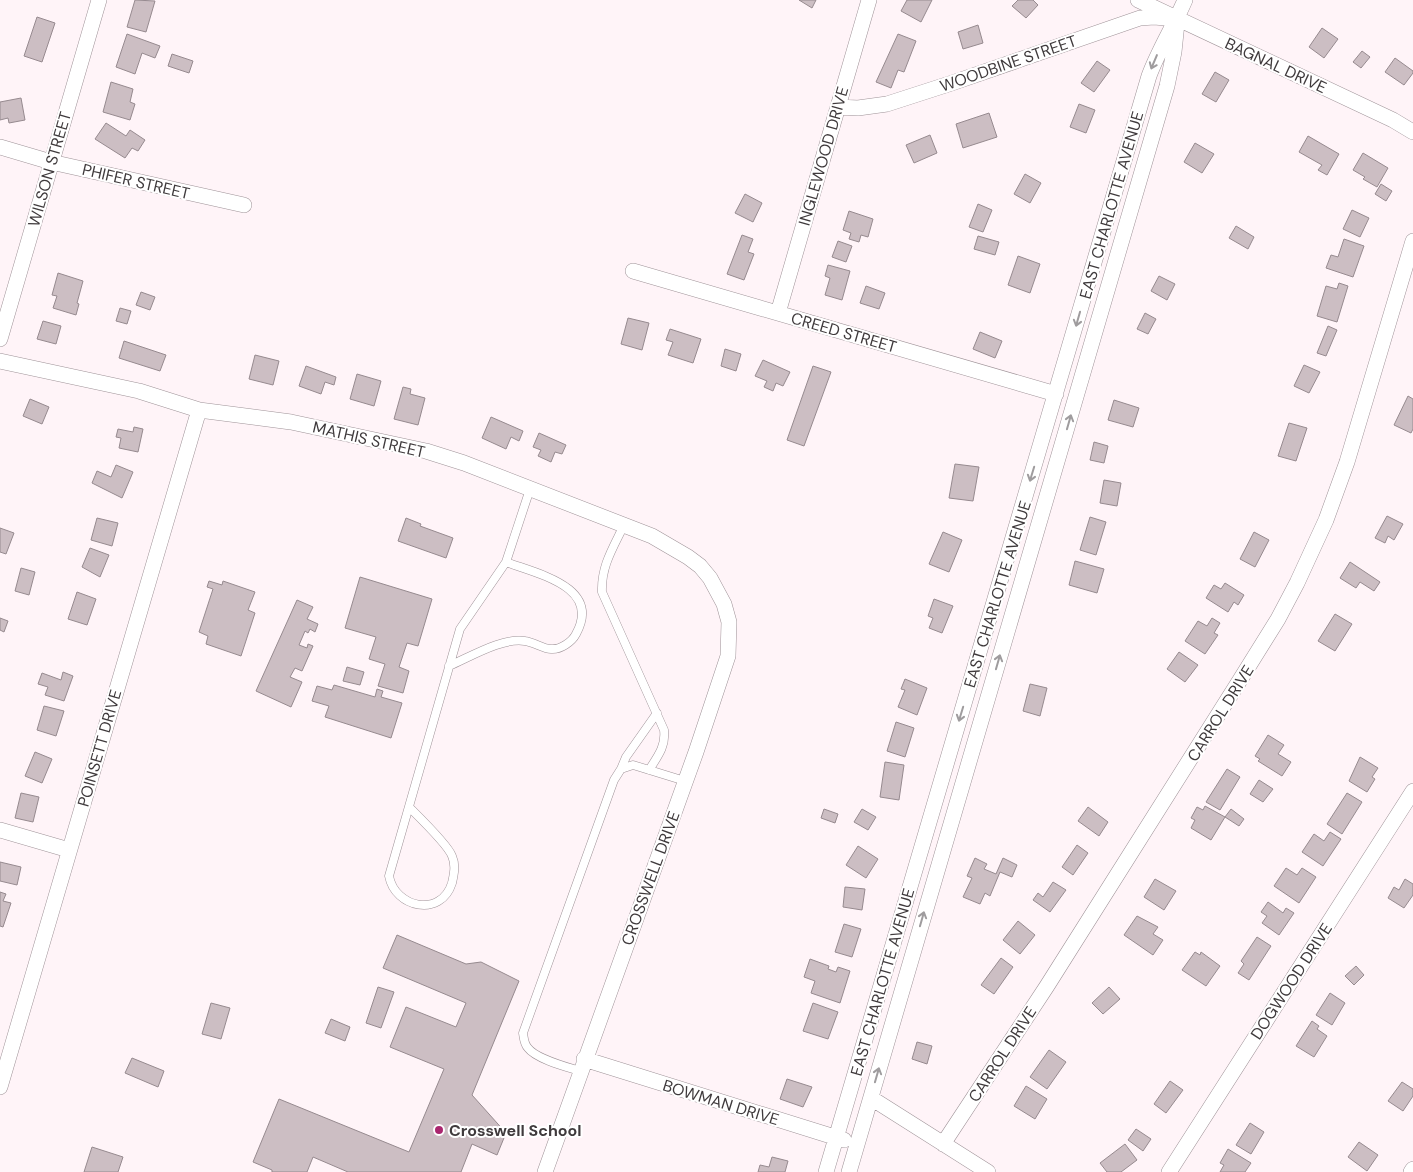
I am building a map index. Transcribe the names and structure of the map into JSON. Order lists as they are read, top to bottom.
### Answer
{
  "streets": {
    "street": [
      "WOODBINE STREET",
      "BAGNAL DRIVE",
      "INGLEWOOD DRIVE",
      "WILSON STREET",
      "PHIFER STREET",
      "EAST CHARLOTTE AVENUE",
      "CREED STREET",
      "MATHIS STREET",
      "CARROL DRIVE",
      "POINSETT DRIVE",
      "CROSSWELL DRIVE",
      "DOGWOOD DRIVE",
      "BOWMAN DRIVE"
    ]
  },
  "crossings": [
    ["WOODBINE STREET", "BAGNAL DRIVE"],
    ["WOODBINE STREET", "INGLEWOOD DRIVE"],
    ["WOODBINE STREET", "EAST CHARLOTTE AVENUE"],
    ["BAGNAL DRIVE", "EAST CHARLOTTE AVENUE"],
    ["INGLEWOOD DRIVE", "CREED STREET"],
    ["WILSON STREET", "PHIFER STREET"],
    ["EAST CHARLOTTE AVENUE", "CREED STREET"],
    ["EAST CHARLOTTE AVENUE", "BOWMAN DRIVE"],
    ["MATHIS STREET", "POINSETT DRIVE"],
    ["MATHIS STREET", "CROSSWELL DRIVE"],
    ["CROSSWELL DRIVE", "BOWMAN DRIVE"]
  ],
  "places": ["Crosswell School"]
}
